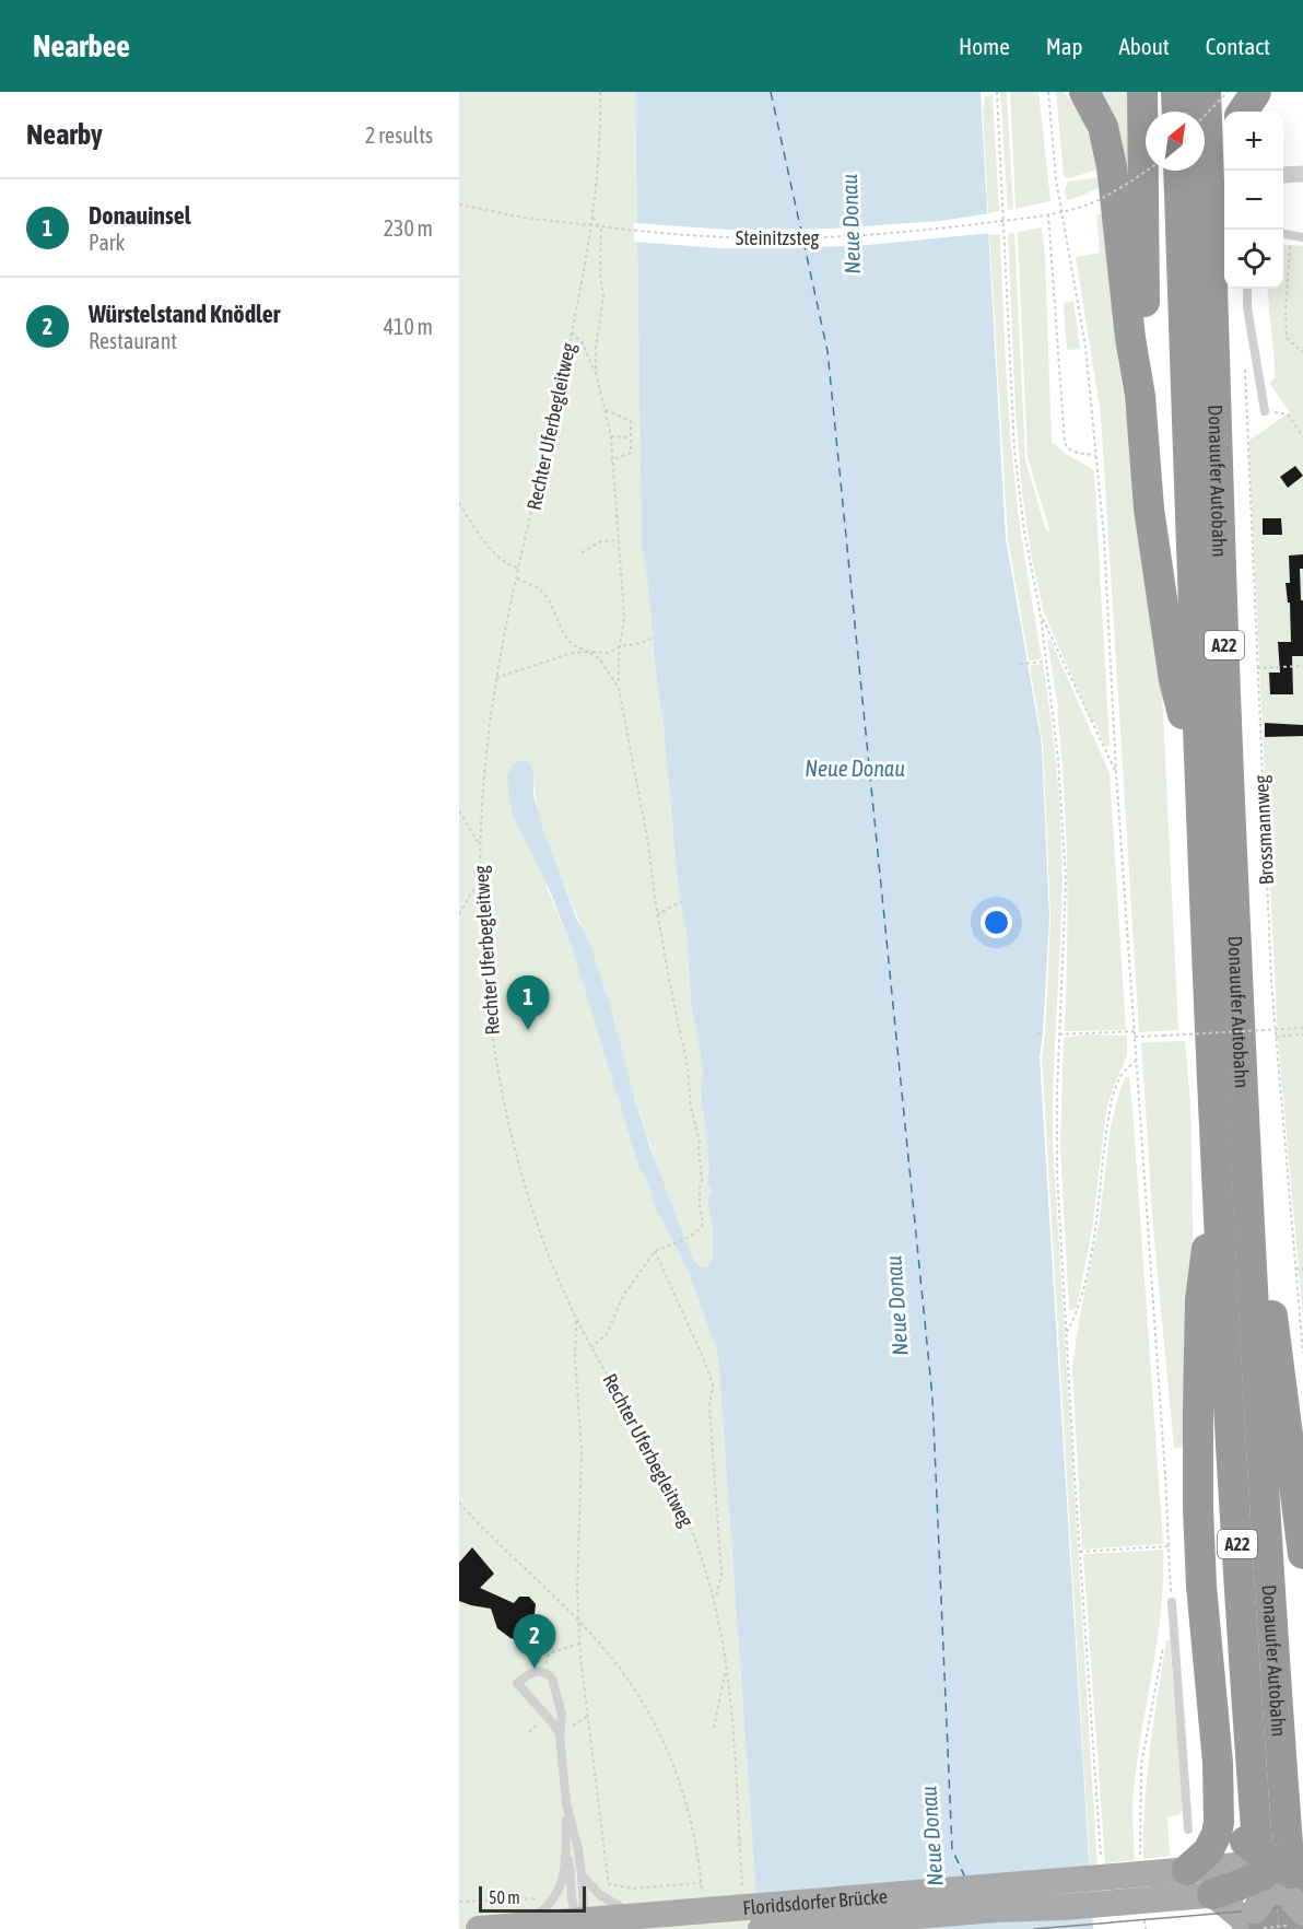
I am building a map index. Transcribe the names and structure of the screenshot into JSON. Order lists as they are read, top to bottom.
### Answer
{
  "streets": {
    "highway": ["Donauufer Autobahn", "A22"],
    "main road": ["Floridsdorfer Brücke"],
    "path": ["Steinitzsteg", "Rechter Uferbegleitweg", "Brossmannweg"]
  },
  "crossings": [
    ["Donauufer Autobahn", "Floridsdorfer Brücke"]
  ],
  "water": ["Neue Donau"],
  "scale_bar": "50 m",
  "north": "top right",
  "page": {
    "header": "Nearbee",
    "nav": [
      "Home",
      "Map",
      "About",
      "Contact"
    ],
    "heading": ["Nearby", "2 results"],
    "map_buttons": ["+", "−"],
    "list": [
      {
        "mark": "1",
        "name": "Donauinsel",
        "note": "Park",
        "value": "230 m"
      },
      {
        "mark": "2",
        "name": "Würstelstand Knödler",
        "note": "Restaurant",
        "value": "410 m"
      }
    ],
    "pins": ["1", "2"],
    "scale": "50 m"
  }
}
